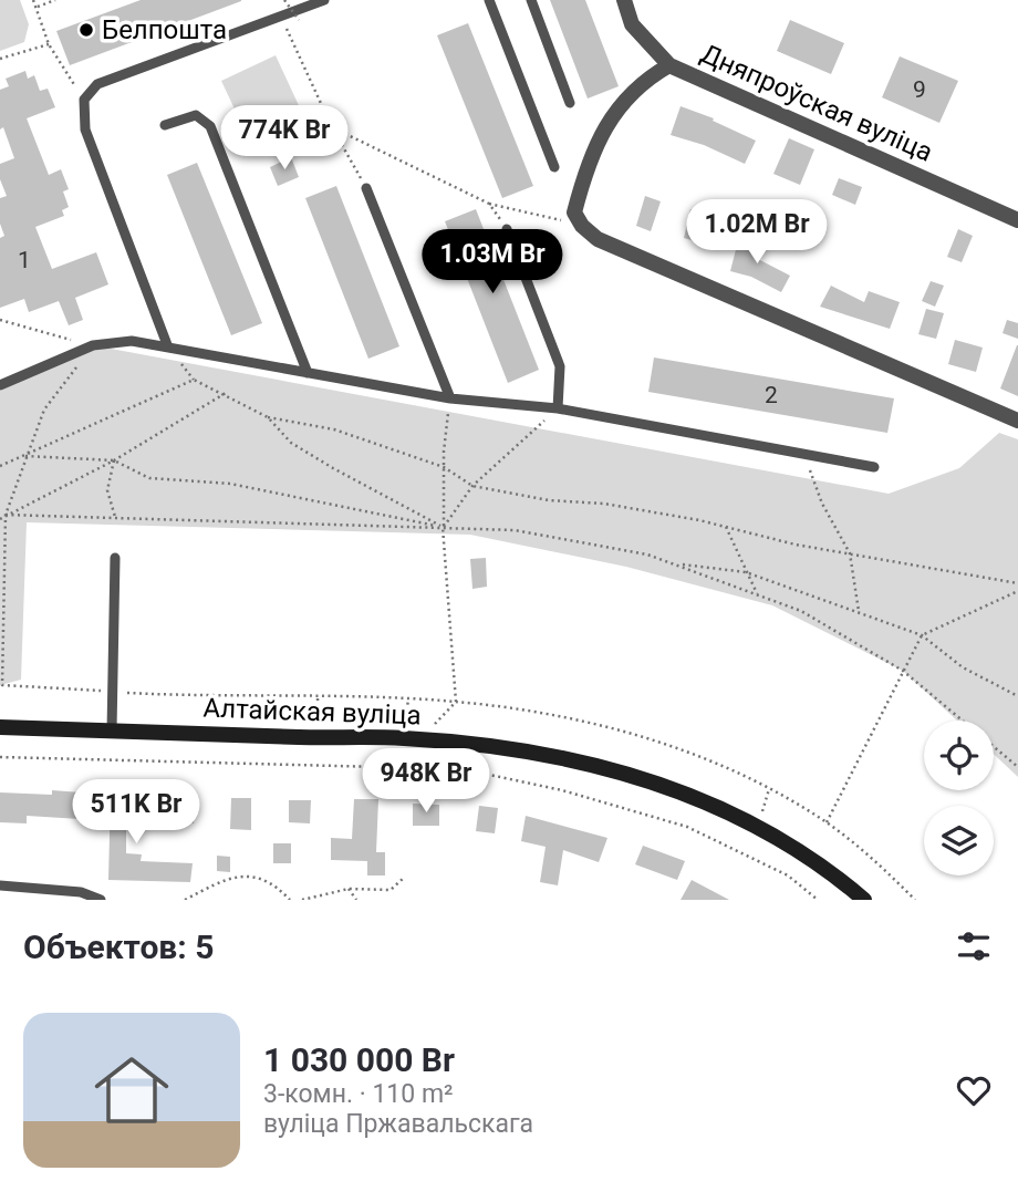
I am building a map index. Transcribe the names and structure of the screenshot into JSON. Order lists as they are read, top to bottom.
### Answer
{
  "streets": {
    "main road": ["Алтайская вуліца"],
    "street": ["Дняпроўская вуліца"]
  },
  "places": ["Белпошта"],
  "house_numbers": ["9", "1", "2"],
  "page": {
    "price": [
      "774K Br",
      "1.02M Br",
      "1.03M Br",
      "948K Br",
      "511K Br"
    ],
    "heading": "Объектов: 5",
    "list": [
      {
        "name": "1 030 000 Br",
        "note": "3-комн. · 110 m² · вуліца Пржавальскага"
      }
    ]
  }
}
